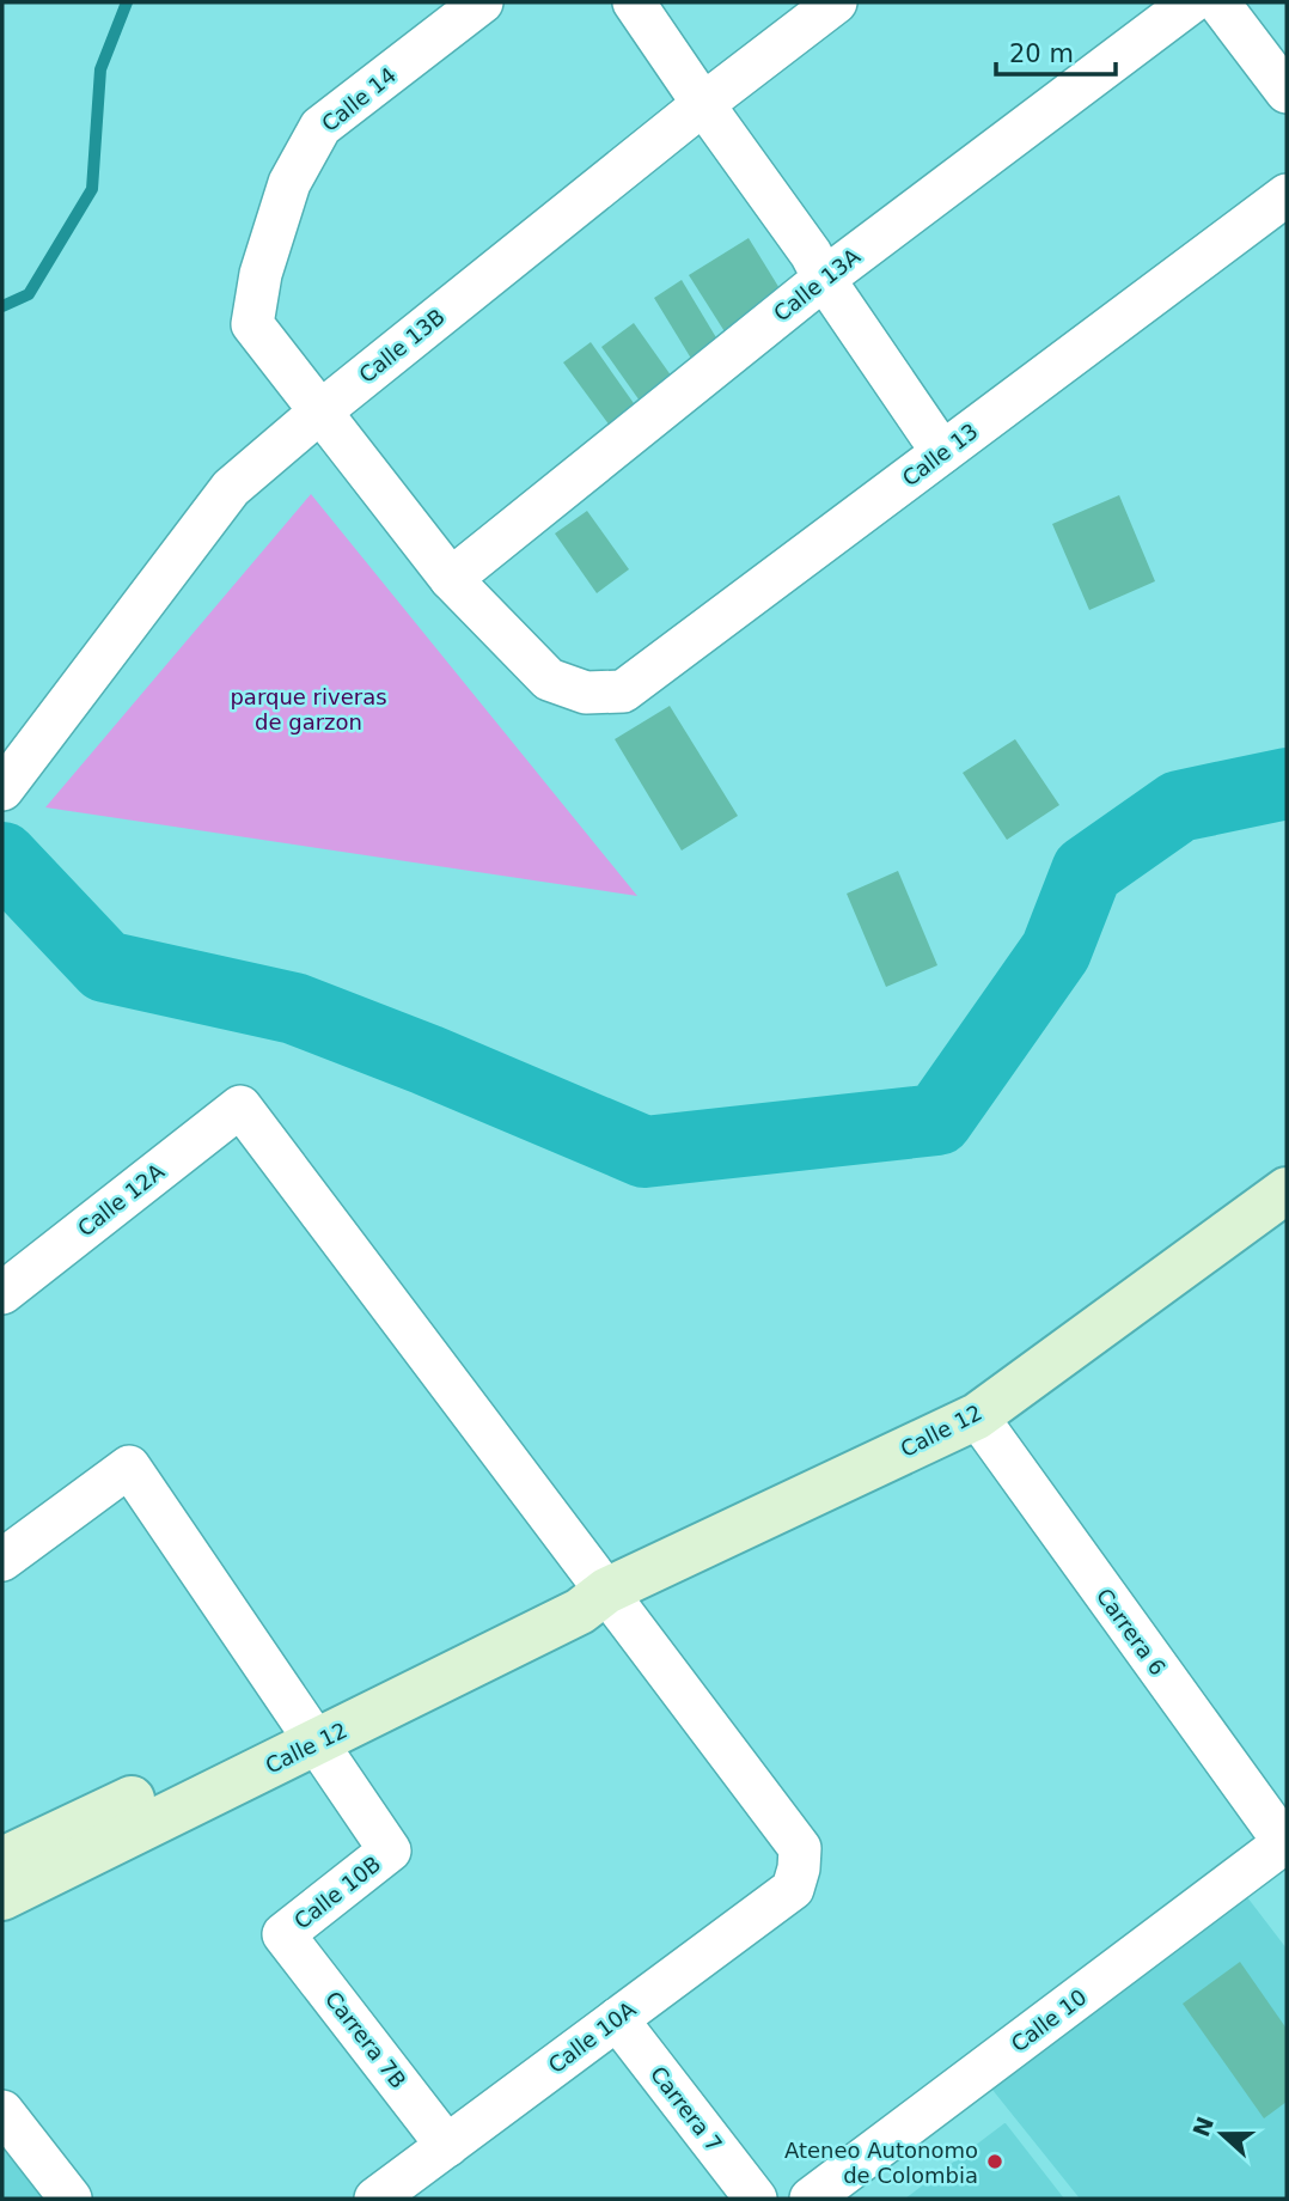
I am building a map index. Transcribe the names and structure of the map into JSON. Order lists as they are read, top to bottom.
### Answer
{
  "streets": {
    "street": [
      "Calle 14",
      "Calle 13A",
      "Calle 13B",
      "Calle 13",
      "Calle 12A",
      "Calle 12",
      "Carrera 6",
      "Calle 10B",
      "Calle 10",
      "Calle 10A",
      "Carrera 7B",
      "Carrera 7"
    ]
  },
  "crossings": [
    ["Calle 14", "Calle 13B"],
    ["Calle 13A", "Calle 13"],
    ["Calle 12A", "Calle 12"],
    ["Calle 12A", "Calle 10A"],
    ["Calle 12", "Carrera 6"],
    ["Calle 12", "Calle 10B"],
    ["Calle 12", "Calle 10A"],
    ["Carrera 6", "Calle 10"],
    ["Calle 10B", "Carrera 7B"],
    ["Calle 10A", "Carrera 7B"],
    ["Calle 10A", "Carrera 7"]
  ],
  "parks": ["parque riveras de garzon"],
  "places": ["Ateneo Autonomo de Colombia"],
  "scale_bar": "20 m",
  "north": "left"
}
